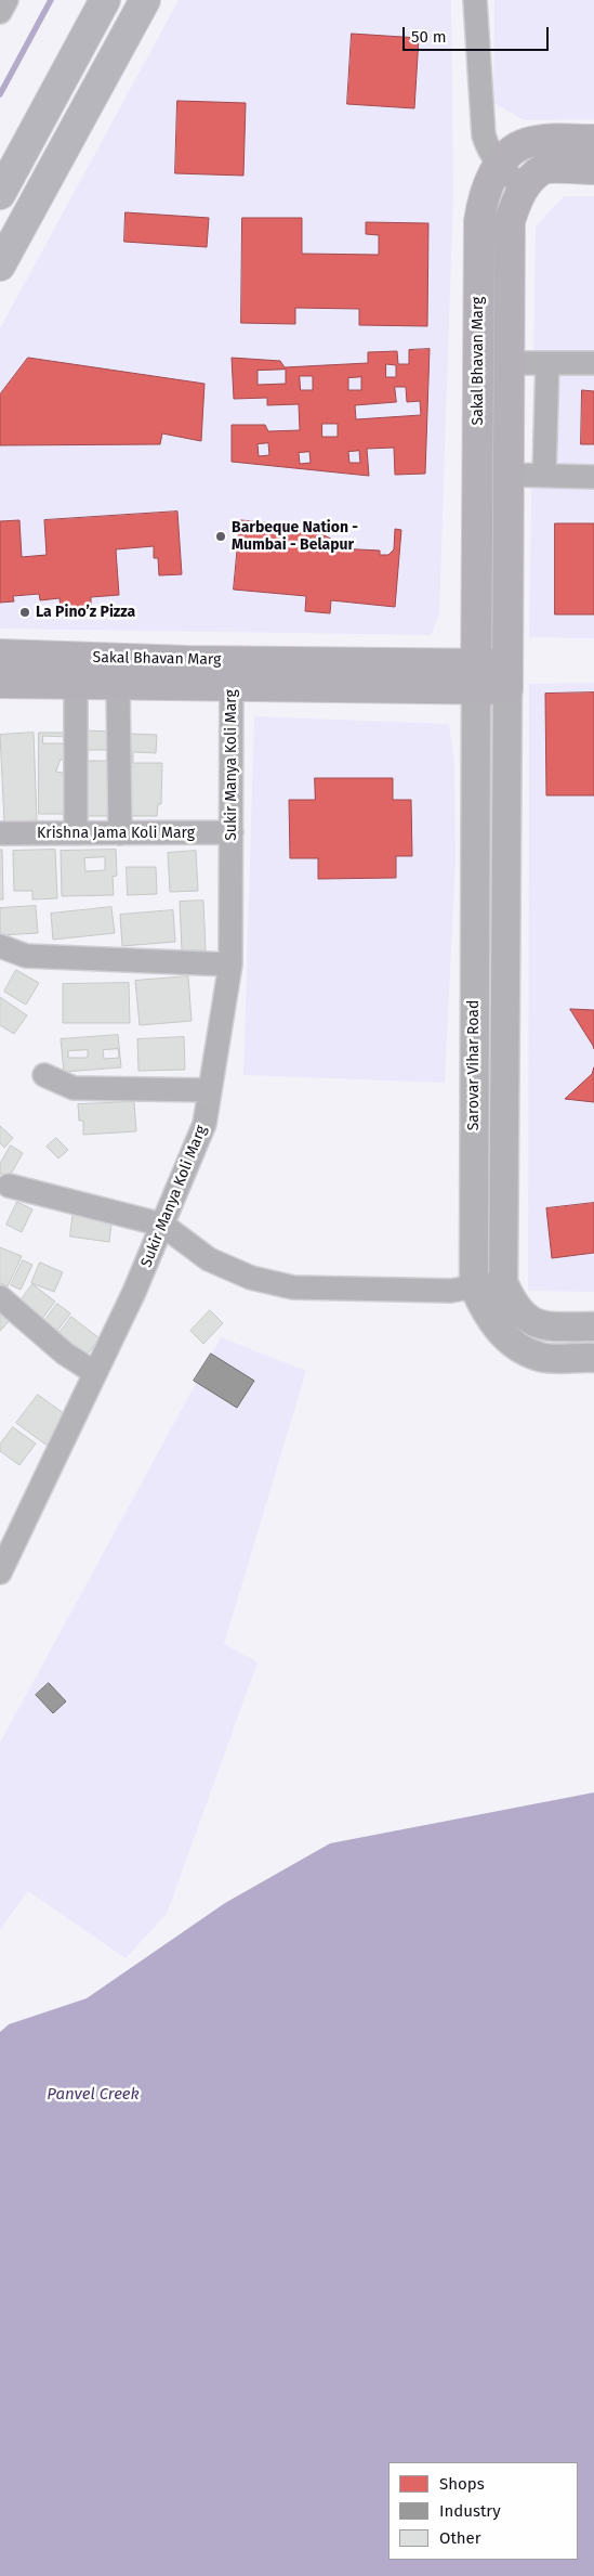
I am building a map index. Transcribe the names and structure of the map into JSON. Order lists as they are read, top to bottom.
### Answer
{
  "streets": {
    "main road": ["Sakal Bhavan Marg"],
    "street": ["Sukir Manya Koli Marg", "Krishna Jama Koli Marg", "Sarovar Vihar Road"]
  },
  "crossings": [
    ["Sakal Bhavan Marg", "Sukir Manya Koli Marg"],
    ["Sakal Bhavan Marg", "Sarovar Vihar Road"],
    ["Sukir Manya Koli Marg", "Krishna Jama Koli Marg"]
  ],
  "water": ["Panvel Creek"],
  "places": ["Barbeque Nation - Mumbai - Belapur", "La Pino’z Pizza"],
  "legend": ["Shops", "Industry", "Other"],
  "scale_bar": "50 m"
}
